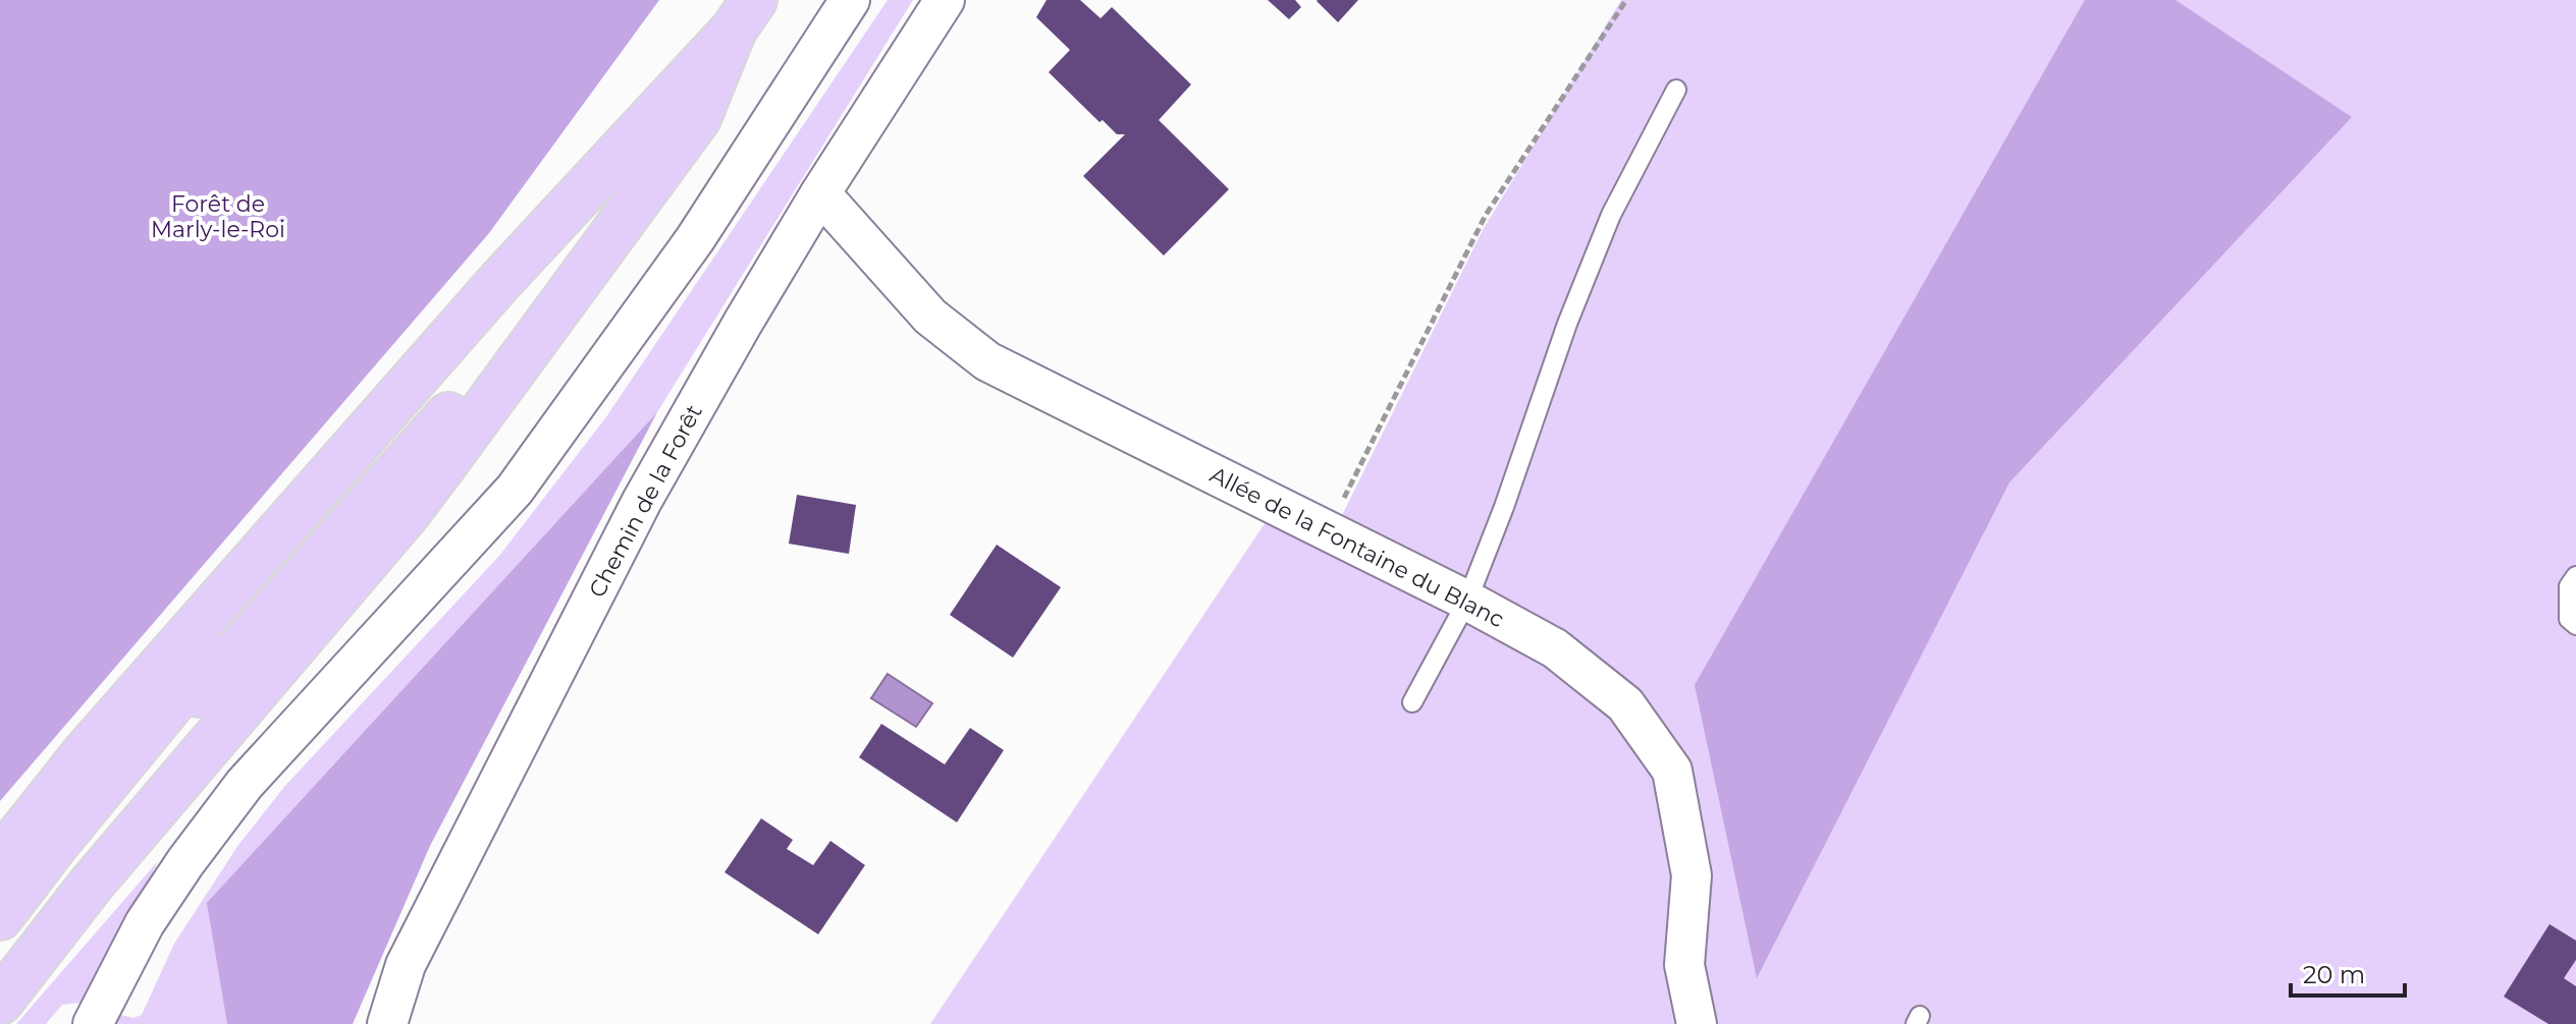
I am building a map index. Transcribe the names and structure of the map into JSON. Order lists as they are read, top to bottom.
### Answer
{
  "streets": {
    "street": ["Chemin de la Forêt", "Allée de la Fontaine du Blanc"]
  },
  "crossings": [
    ["Chemin de la Forêt", "Allée de la Fontaine du Blanc"]
  ],
  "parks": ["Forêt de Marly-le-Roi"],
  "scale_bar": "20 m"
}
